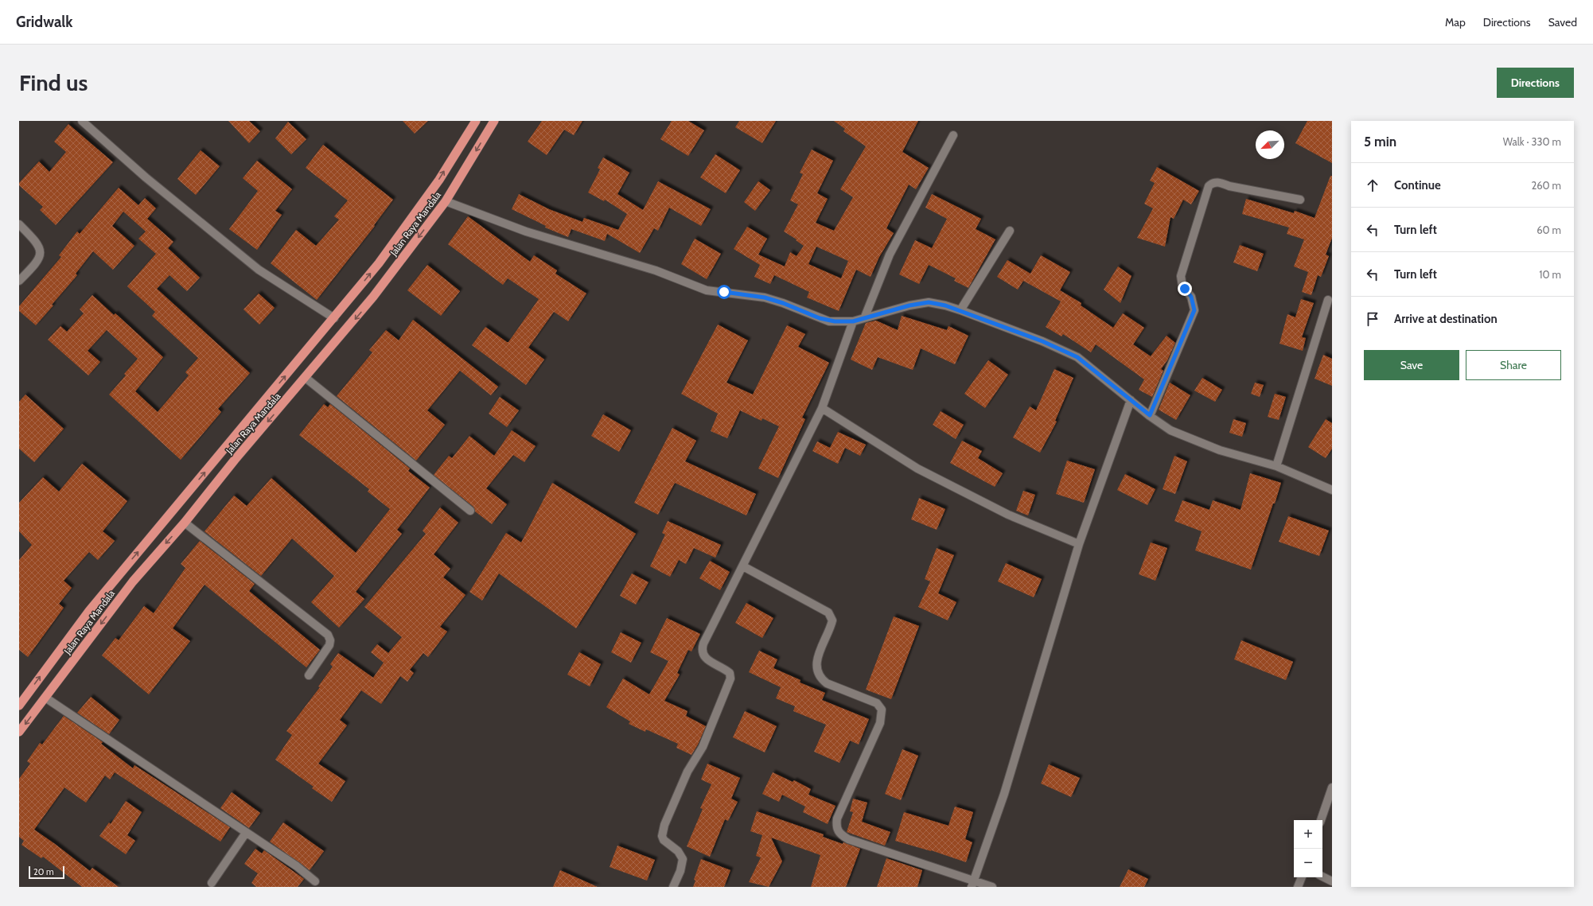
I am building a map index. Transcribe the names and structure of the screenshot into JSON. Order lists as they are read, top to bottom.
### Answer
{
  "streets": {
    "highway": ["Jalan Raya Mandala"]
  },
  "scale_bar": "20 m",
  "north": "bottom left",
  "page": {
    "header": "Gridwalk",
    "nav": ["Map", "Directions", "Saved"],
    "buttons": [
      "Directions",
      ["Save", "Share"]
    ],
    "title": "Find us",
    "heading": ["5 min", "Walk · 330 m"],
    "list": [
      ["Continue", "260 m"],
      ["Turn left", "60 m"],
      ["Turn left", "10 m"],
      "Arrive at destination"
    ],
    "map_buttons": ["+", "−"],
    "scale": "20 m"
  }
}
